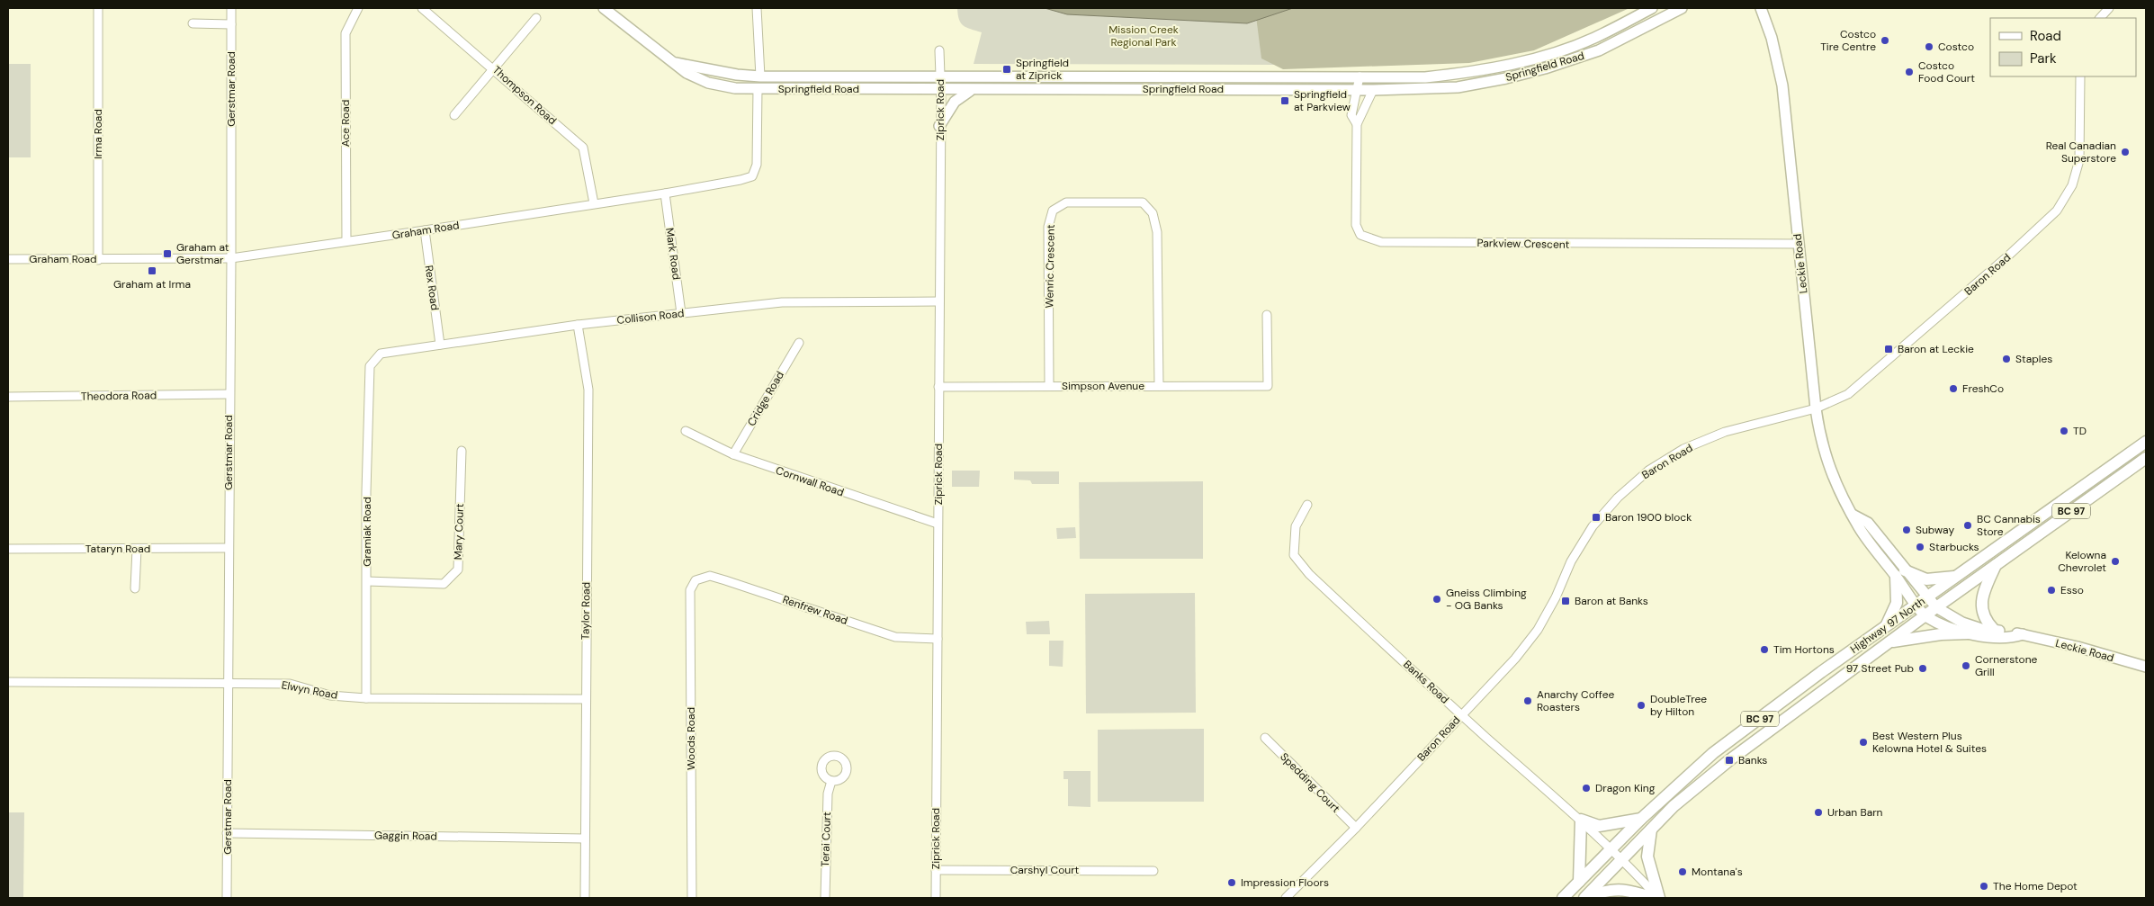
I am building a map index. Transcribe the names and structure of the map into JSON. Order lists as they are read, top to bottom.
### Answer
{
  "streets": {
    "highway": ["BC 97", "Highway 97 North"],
    "main road": ["Springfield Road", "Leckie Road"],
    "street": [
      "Gerstmar Road",
      "Thompson Road",
      "Ziprick Road",
      "Ace Road",
      "Irma Road",
      "Graham Road",
      "Parkview Crescent",
      "Mark Road",
      "Wenric Crescent",
      "Baron Road",
      "Rex Road",
      "Collison Road",
      "Simpson Avenue",
      "Theodora Road",
      "Cridge Road",
      "Cornwall Road",
      "Gramiak Road",
      "Mary Court",
      "Tataryn Road",
      "Renfrew Road",
      "Taylor Road",
      "Banks Road",
      "Elwyn Road",
      "Woods Road",
      "Spedding Court",
      "Gaggin Road",
      "Terai Court",
      "Carshyl Court"
    ]
  },
  "crossings": [
    ["Springfield Road", "Ziprick Road"],
    ["Springfield Road", "Graham Road"],
    ["Springfield Road", "Parkview Crescent"],
    ["Gerstmar Road", "Graham Road"],
    ["Gerstmar Road", "Theodora Road"],
    ["Gerstmar Road", "Tataryn Road"],
    ["Gerstmar Road", "Elwyn Road"],
    ["Gerstmar Road", "Gaggin Road"],
    ["Thompson Road", "Graham Road"],
    ["Ziprick Road", "Collison Road"],
    ["Ziprick Road", "Simpson Avenue"],
    ["Ziprick Road", "Cornwall Road"],
    ["Ziprick Road", "Renfrew Road"],
    ["Ziprick Road", "Carshyl Court"],
    ["Ace Road", "Graham Road"],
    ["Irma Road", "Graham Road"],
    ["Graham Road", "Mark Road"],
    ["Graham Road", "Rex Road"],
    ["Parkview Crescent", "Leckie Road"],
    ["Mark Road", "Collison Road"],
    ["Leckie Road", "Baron Road"],
    ["Leckie Road", "Highway 97 North"],
    ["Wenric Crescent", "Simpson Avenue"],
    ["Baron Road", "Banks Road"],
    ["Baron Road", "Spedding Court"],
    ["Rex Road", "Collison Road"],
    ["Collison Road", "Gramiak Road"],
    ["Collison Road", "Taylor Road"],
    ["Cridge Road", "Cornwall Road"],
    ["Gramiak Road", "Mary Court"],
    ["Gramiak Road", "Elwyn Road"],
    ["Renfrew Road", "Woods Road"],
    ["Taylor Road", "Elwyn Road"],
    ["Taylor Road", "Gaggin Road"],
    ["Highway 97 North", "Banks Road"]
  ],
  "parks": ["Mission Creek Regional Park"],
  "places": {
    "other": [
      "Costco Tire Centre",
      "Costco",
      "Costco Food Court",
      "Real Canadian Superstore",
      "Staples",
      "FreshCo",
      "TD",
      "BC Cannabis Store",
      "Subway",
      "Starbucks",
      "Kelowna Chevrolet",
      "Esso",
      "Gneiss Climbing - OG Banks",
      "Tim Hortons",
      "Cornerstone Grill",
      "97 Street Pub",
      "Anarchy Coffee Roasters",
      "DoubleTree by Hilton",
      "Best Western Plus Kelowna Hotel & Suites",
      "Dragon King",
      "Urban Barn",
      "Montana's",
      "Impression Floors",
      "The Home Depot"
    ],
    "transit": [
      "Springfield at Ziprick",
      "Springfield at Parkview",
      "Graham at Gerstmar",
      "Graham at Irma",
      "Baron at Leckie",
      "Baron 1900 block",
      "Baron at Banks",
      "Banks"
    ]
  },
  "legend": ["Road", "Park"]
}
